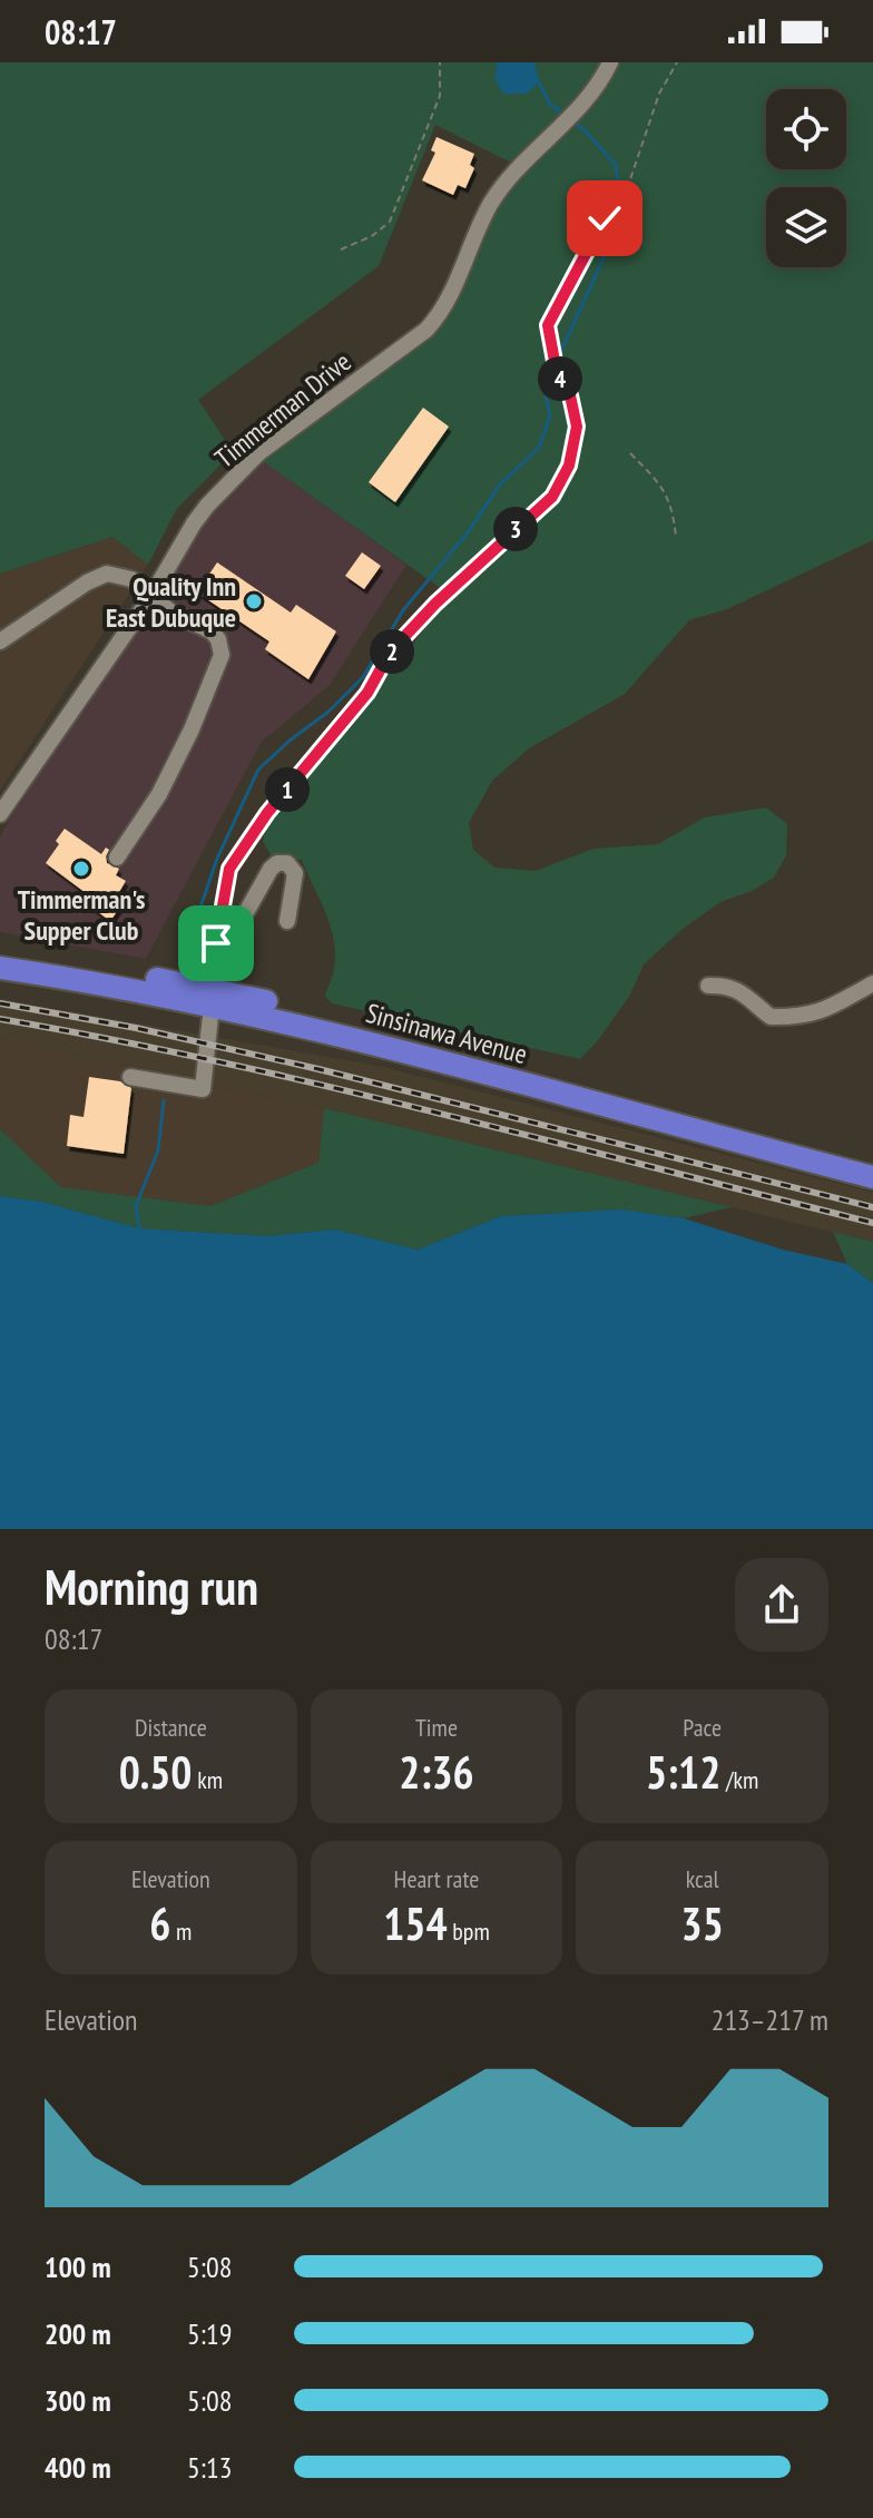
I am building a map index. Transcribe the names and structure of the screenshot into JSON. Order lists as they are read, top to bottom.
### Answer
{
  "streets": {
    "highway": ["Sinsinawa Avenue"],
    "street": ["Timmerman Drive"]
  },
  "places": ["Quality Inn East Dubuque", "Timmerman's Supper Club"],
  "page": {
    "status": "08:17",
    "pins": [
      "4",
      "3",
      "2",
      "1"
    ],
    "heading": ["Morning run", "08:17"],
    "stats": [
      ["Distance", "0.50 km"],
      ["Time", "2:36"],
      ["Pace", "5:12 /km"],
      ["Elevation", "6 m"],
      ["Heart rate", "154 bpm"],
      ["kcal", "35"]
    ],
    "chart": ["Elevation", "213–217 m"],
    "list": [
      {
        "name": "100 m",
        "note": "5:08"
      },
      {
        "name": "200 m",
        "note": "5:19"
      },
      {
        "name": "300 m",
        "note": "5:08"
      },
      {
        "name": "400 m",
        "note": "5:13"
      }
    ]
  }
}
